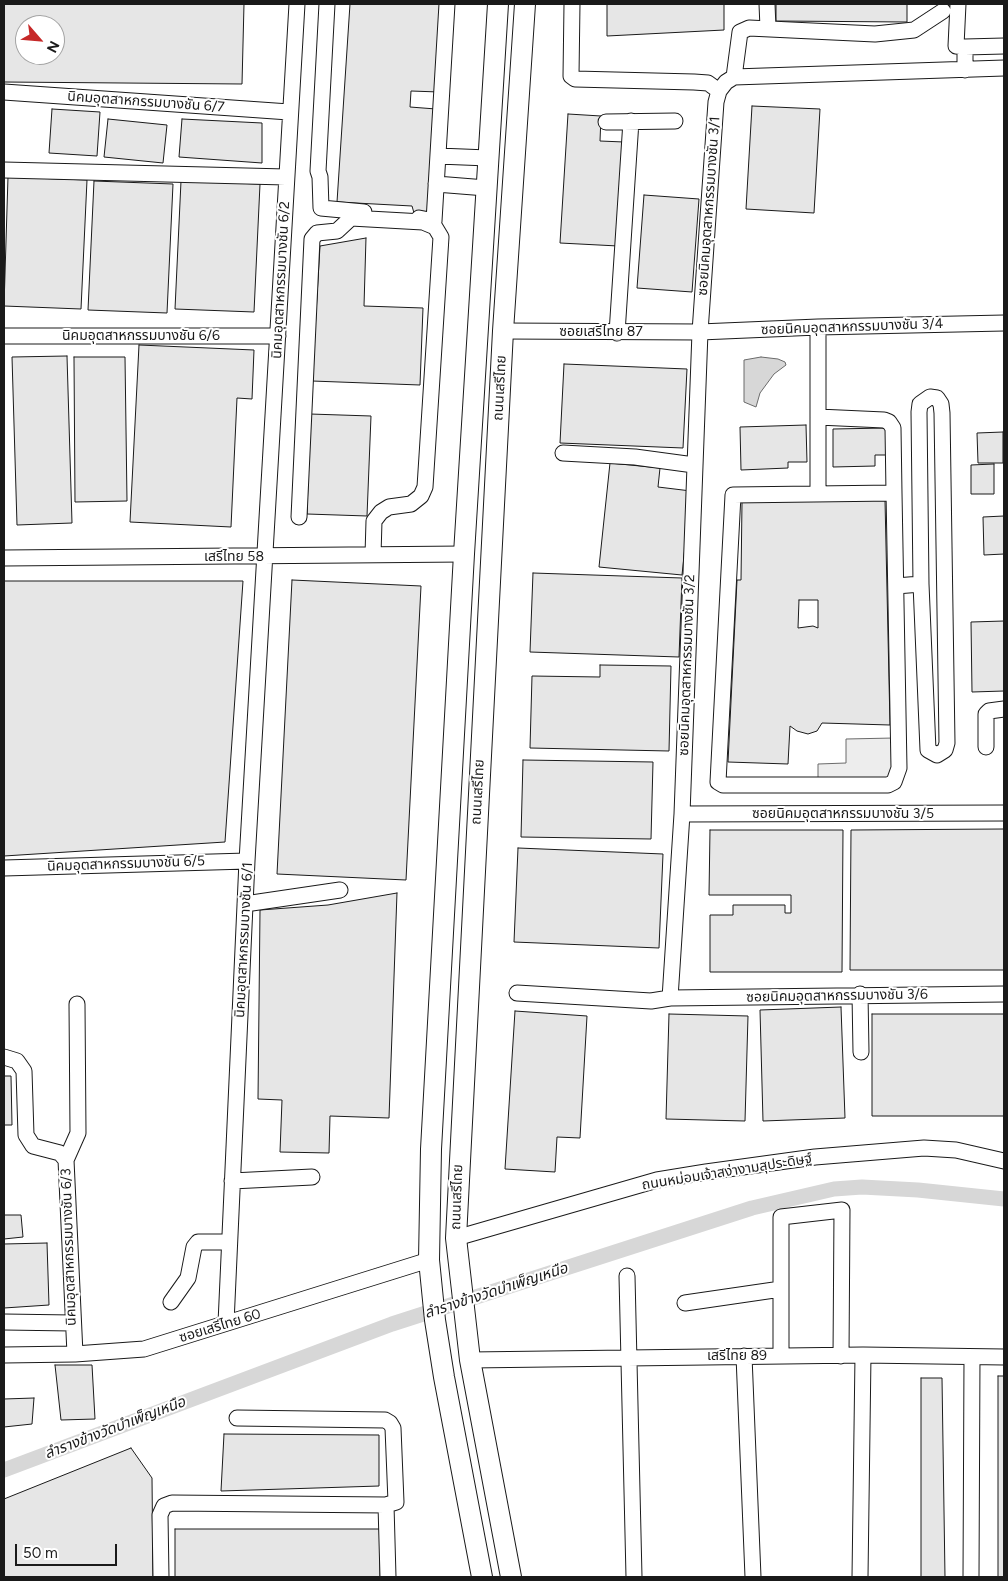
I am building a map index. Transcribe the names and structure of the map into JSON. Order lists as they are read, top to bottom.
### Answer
{
  "streets": {
    "main road": ["ถนนเสรีไทย"],
    "street": [
      "นิคมอุตสาหกรรมบางชัน 6/7",
      "ซอยนิคมอุตสาหกรรมบางชัน 3/1",
      "นิคมอุตสาหกรรมบางชัน 6/2",
      "ซอยนิคมอุตสาหกรรมบางชัน 3/4",
      "ซอยเสรีไทย 87",
      "นิคมอุตสาหกรรมบางชัน 6/6",
      "เสรีไทย 58",
      "ซอยนิคมอุตสาหกรรมบางชัน 3/2",
      "ซอยนิคมอุตสาหกรรมบางชัน 3/5",
      "นิคมอุตสาหกรรมบางชัน 6/5",
      "นิคมอุตสาหกรรมบางชัน 6/1",
      "ซอยนิคมอุตสาหกรรมบางชัน 3/6",
      "ถนนหม่อมเจ้าสง่างามสุประดิษฐ์",
      "นิคมอุตสาหกรรมบางชัน 6/3",
      "ซอยเสรีไทย 60",
      "เสรีไทย 89"
    ]
  },
  "crossings": [
    ["นิคมอุตสาหกรรมบางชัน 6/7", "นิคมอุตสาหกรรมบางชัน 6/2"],
    ["ซอยนิคมอุตสาหกรรมบางชัน 3/1", "ซอยนิคมอุตสาหกรรมบางชัน 3/4"],
    ["ซอยนิคมอุตสาหกรรมบางชัน 3/1", "ซอยเสรีไทย 87"],
    ["ซอยนิคมอุตสาหกรรมบางชัน 3/1", "ซอยนิคมอุตสาหกรรมบางชัน 3/2"],
    ["นิคมอุตสาหกรรมบางชัน 6/2", "นิคมอุตสาหกรรมบางชัน 6/6"],
    ["นิคมอุตสาหกรรมบางชัน 6/2", "เสรีไทย 58"],
    ["นิคมอุตสาหกรรมบางชัน 6/2", "นิคมอุตสาหกรรมบางชัน 6/1"],
    ["ซอยนิคมอุตสาหกรรมบางชัน 3/4", "ซอยเสรีไทย 87"],
    ["ซอยนิคมอุตสาหกรรมบางชัน 3/4", "ซอยนิคมอุตสาหกรรมบางชัน 3/2"],
    ["ซอยเสรีไทย 87", "ถนนเสรีไทย"],
    ["ซอยเสรีไทย 87", "ซอยนิคมอุตสาหกรรมบางชัน 3/2"],
    ["ถนนเสรีไทย", "เสรีไทย 58"],
    ["ถนนเสรีไทย", "ถนนหม่อมเจ้าสง่างามสุประดิษฐ์"],
    ["ถนนเสรีไทย", "ซอยเสรีไทย 60"],
    ["ถนนเสรีไทย", "เสรีไทย 89"],
    ["เสรีไทย 58", "นิคมอุตสาหกรรมบางชัน 6/1"],
    ["ซอยนิคมอุตสาหกรรมบางชัน 3/2", "ซอยนิคมอุตสาหกรรมบางชัน 3/5"],
    ["ซอยนิคมอุตสาหกรรมบางชัน 3/2", "ซอยนิคมอุตสาหกรรมบางชัน 3/6"],
    ["นิคมอุตสาหกรรมบางชัน 6/5", "นิคมอุตสาหกรรมบางชัน 6/1"],
    ["นิคมอุตสาหกรรมบางชัน 6/1", "ซอยเสรีไทย 60"],
    ["นิคมอุตสาหกรรมบางชัน 6/3", "ซอยเสรีไทย 60"]
  ],
  "water": ["ลำรางข้างวัดบำเพ็ญเหนือ"],
  "scale_bar": "50 m",
  "north": "bottom right"
}
